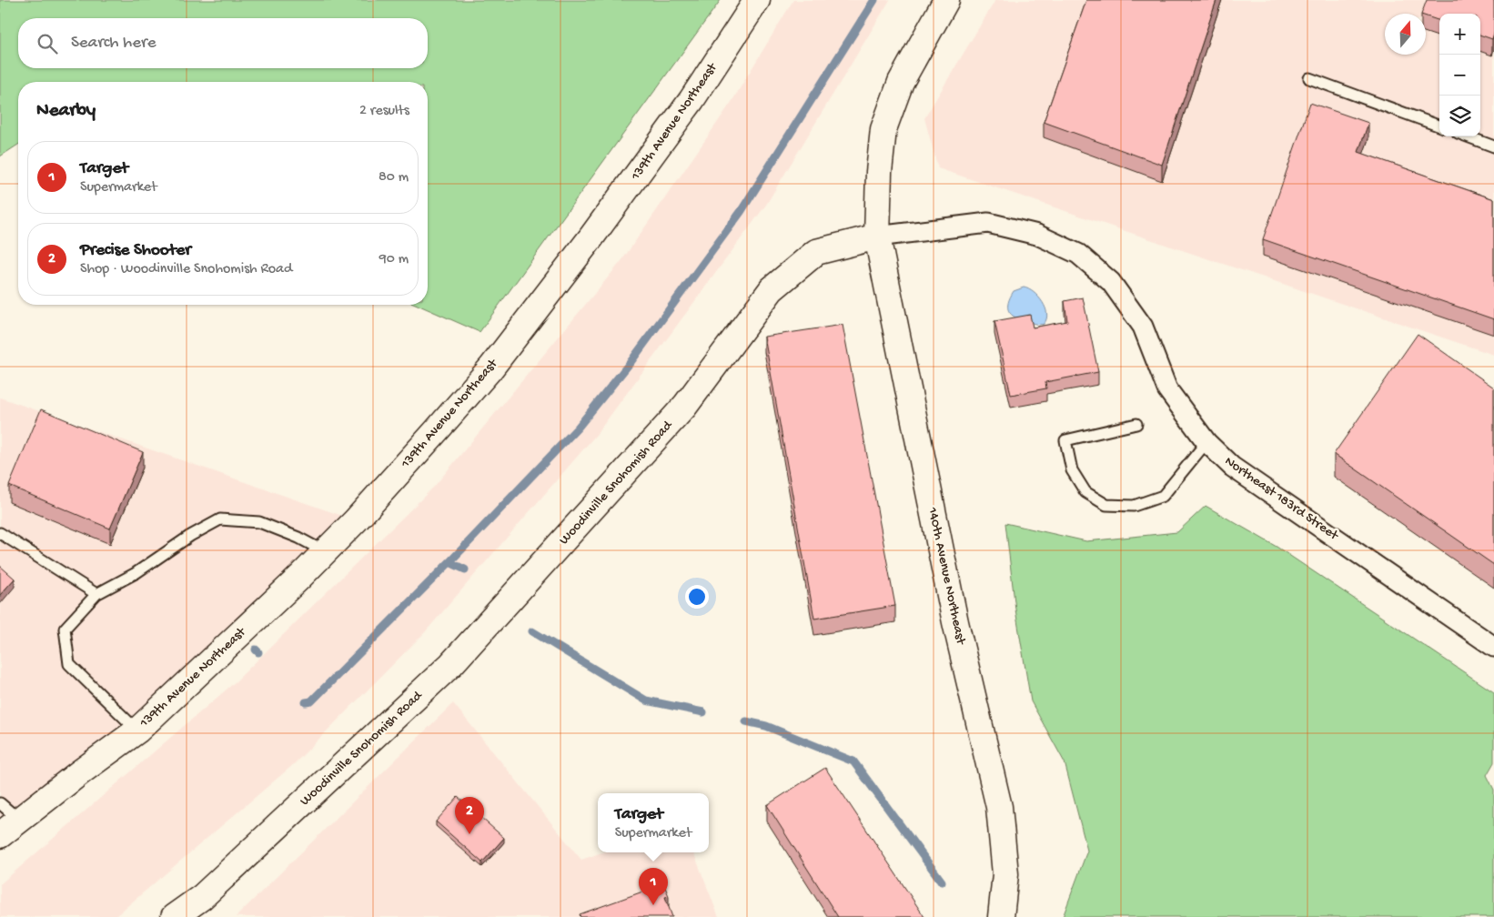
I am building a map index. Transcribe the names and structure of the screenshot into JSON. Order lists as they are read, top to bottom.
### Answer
{
  "streets": {
    "main road": ["139th Avenue Northeast", "Woodinville Snohomish Road", "140th Avenue Northeast"],
    "street": ["Northeast 183rd Street"]
  },
  "crossings": [
    ["Woodinville Snohomish Road", "Northeast 183rd Street"],
    ["Woodinville Snohomish Road", "140th Avenue Northeast"],
    ["Northeast 183rd Street", "140th Avenue Northeast"]
  ],
  "north": "top",
  "page": {
    "map_buttons": ["+", "−"],
    "search": "Search here",
    "heading": ["Nearby", "2 results"],
    "list": [
      {
        "mark": "1",
        "name": "Target",
        "note": "Supermarket",
        "value": "80 m"
      },
      {
        "mark": "2",
        "name": "Precise Shooter",
        "note": "Shop · Woodinville Snohomish Road",
        "value": "90 m"
      }
    ],
    "popup": ["Target", "Supermarket"],
    "pins": ["2", "1"]
  }
}
